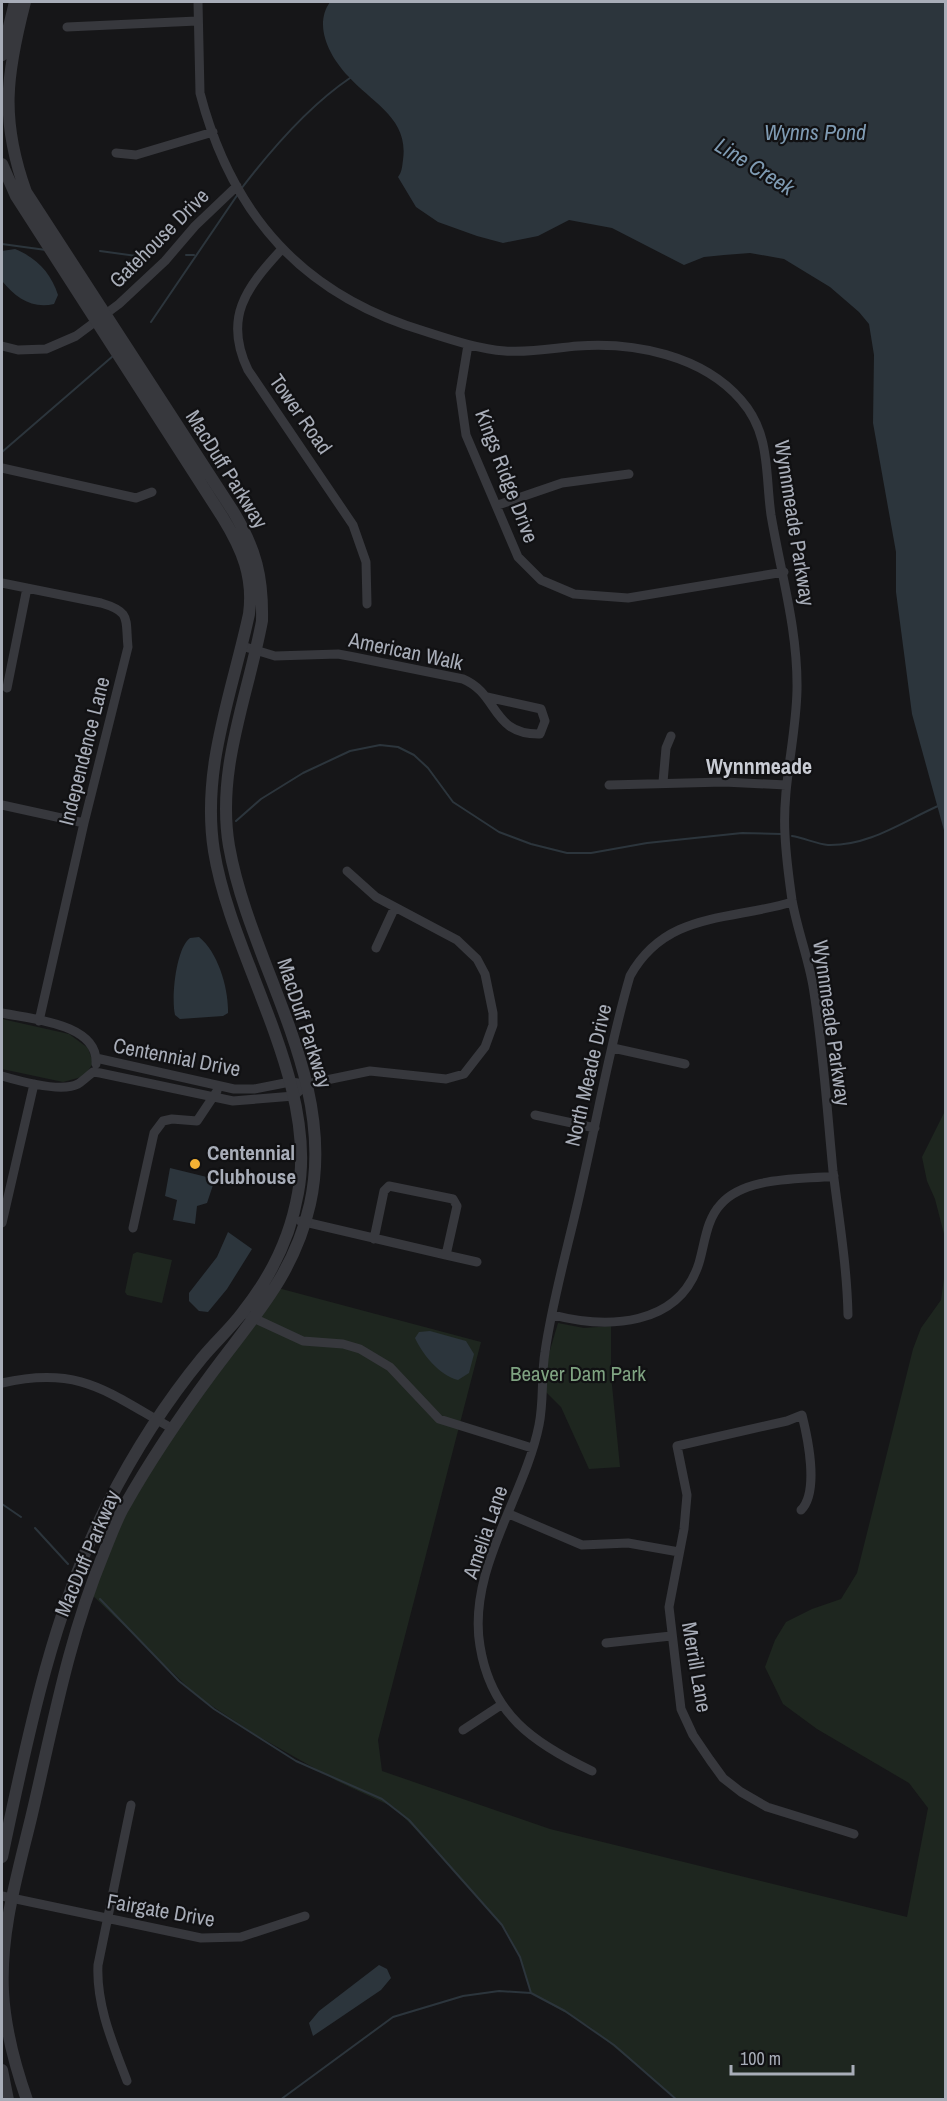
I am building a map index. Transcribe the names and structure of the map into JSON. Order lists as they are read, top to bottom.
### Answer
{
  "streets": {
    "street": [
      "Gatehouse Drive",
      "Tower Road",
      "MacDuff Parkway",
      "Kings Ridge Drive",
      "Wynnmeade Parkway",
      "American Walk",
      "Independence Lane",
      "Centennial Drive",
      "North Meade Drive",
      "Amelia Lane",
      "Merrill Lane",
      "Fairgate Drive"
    ]
  },
  "crossings": [
    ["Gatehouse Drive", "MacDuff Parkway"],
    ["Gatehouse Drive", "Wynnmeade Parkway"],
    ["Tower Road", "Wynnmeade Parkway"],
    ["MacDuff Parkway", "American Walk"],
    ["MacDuff Parkway", "Centennial Drive"],
    ["MacDuff Parkway", "Fairgate Drive"],
    ["Kings Ridge Drive", "Wynnmeade Parkway"],
    ["Wynnmeade Parkway", "North Meade Drive"],
    ["Independence Lane", "Centennial Drive"],
    ["North Meade Drive", "Amelia Lane"]
  ],
  "districts": ["Wynnmeade"],
  "water": ["Wynns Pond", "Line Creek"],
  "parks": ["Beaver Dam Park"],
  "places": ["Centennial Clubhouse"],
  "scale_bar": "100 m"
}
